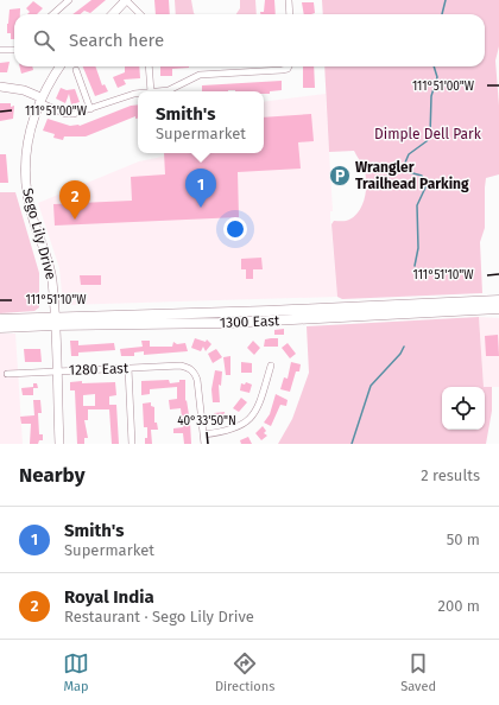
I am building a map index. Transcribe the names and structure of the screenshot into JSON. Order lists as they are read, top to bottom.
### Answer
{
  "streets": {
    "main road": ["1300 East"],
    "street": ["Sego Lily Drive", "1280 East"]
  },
  "crossings": [
    ["Sego Lily Drive", "1300 East"],
    ["Sego Lily Drive", "1280 East"]
  ],
  "parks": ["Dimple Dell Park"],
  "places": {
    "parking": ["Wrangler Trailhead Parking"]
  },
  "page": {
    "search": "Search here",
    "popup": ["Smith's", "Supermarket"],
    "pins": ["1", "2"],
    "heading": ["Nearby", "2 results"],
    "list": [
      {
        "mark": "1",
        "name": "Smith's",
        "note": "Supermarket",
        "value": "50 m"
      },
      {
        "mark": "2",
        "name": "Royal India",
        "note": "Restaurant · Sego Lily Drive",
        "value": "200 m"
      }
    ],
    "nav": ["Map", "Directions", "Saved"]
  },
  "coordinates": ["111°51'00\"W", "111°51'10\"W", "40°33'50\"N"]
}
